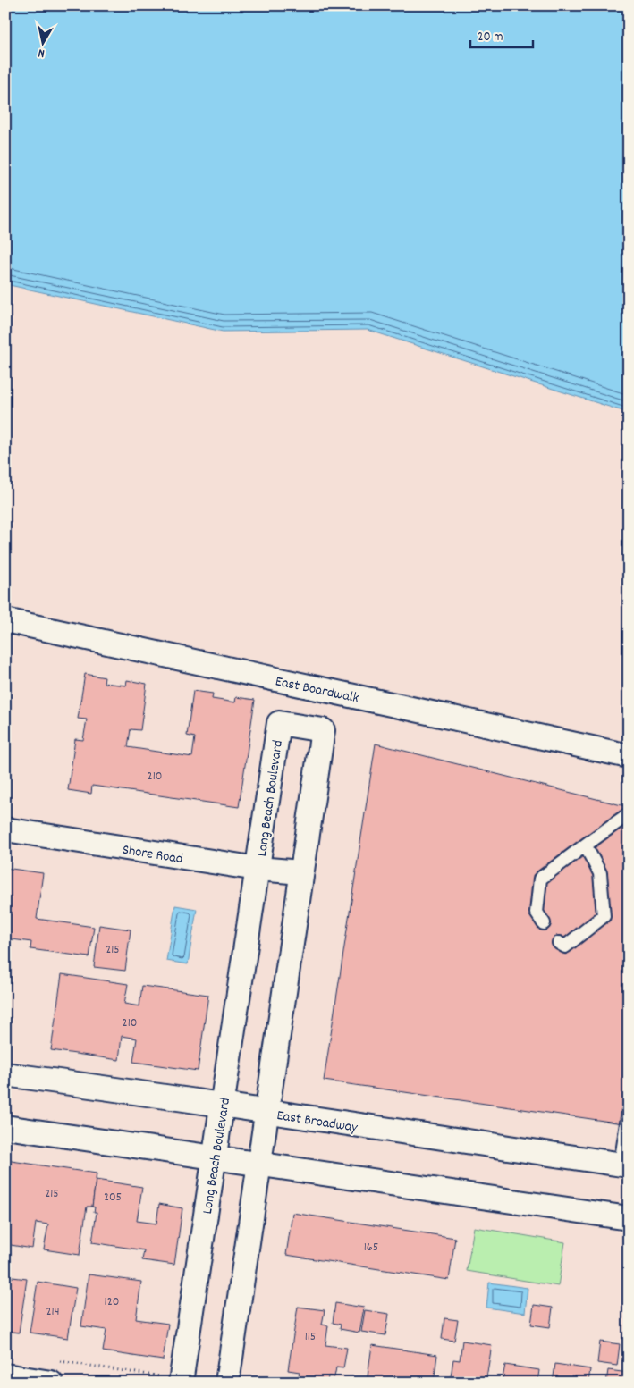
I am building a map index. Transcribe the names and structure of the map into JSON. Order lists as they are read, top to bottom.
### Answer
{
  "streets": {
    "street": [
      "East Boardwalk",
      "Long Beach Boulevard",
      "Shore Road",
      "East Broadway"
    ]
  },
  "crossings": [
    ["Long Beach Boulevard", "Shore Road"],
    ["Long Beach Boulevard", "East Broadway"]
  ],
  "house_numbers": [
    "210",
    "215",
    "210",
    "215",
    "205",
    "165",
    "120",
    "214",
    "115"
  ],
  "scale_bar": "20 m",
  "north": "bottom"
}
